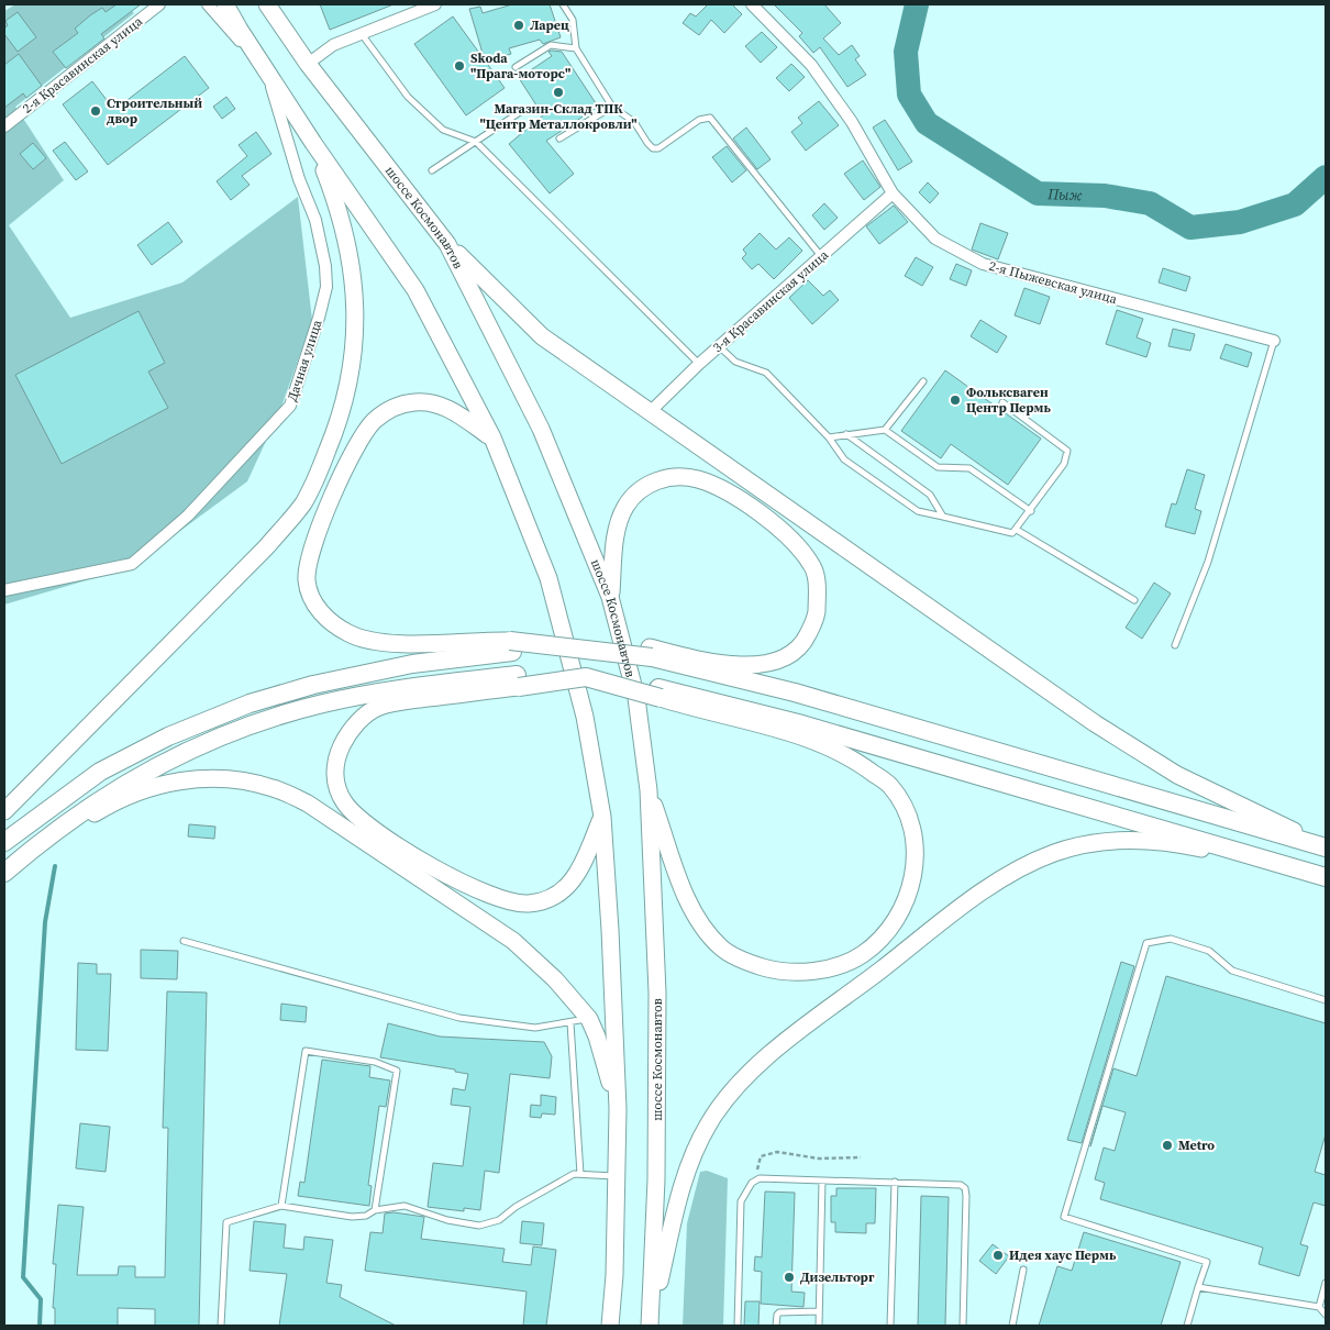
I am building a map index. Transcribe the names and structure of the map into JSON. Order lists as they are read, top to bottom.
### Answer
{
  "streets": {
    "main road": ["шоссе Космонавтов"],
    "street": [
      "2-я Красавинская улица",
      "2-я Пыжевская улица",
      "3-я Красавинская улица",
      "Дачная улица"
    ]
  },
  "crossings": [
    ["2-я Пыжевская улица", "3-я Красавинская улица"]
  ],
  "water": ["Пыж"],
  "places": [
    "Ларец",
    "Skoda \"Прага-моторс\"",
    "Магазин-Склад ТПК \"Центр Металлокровли\"",
    "Строительный двор",
    "Фольксваген Центр Пермь",
    "Metro",
    "Идея хаус Пермь",
    "Дизельторг"
  ]
}
